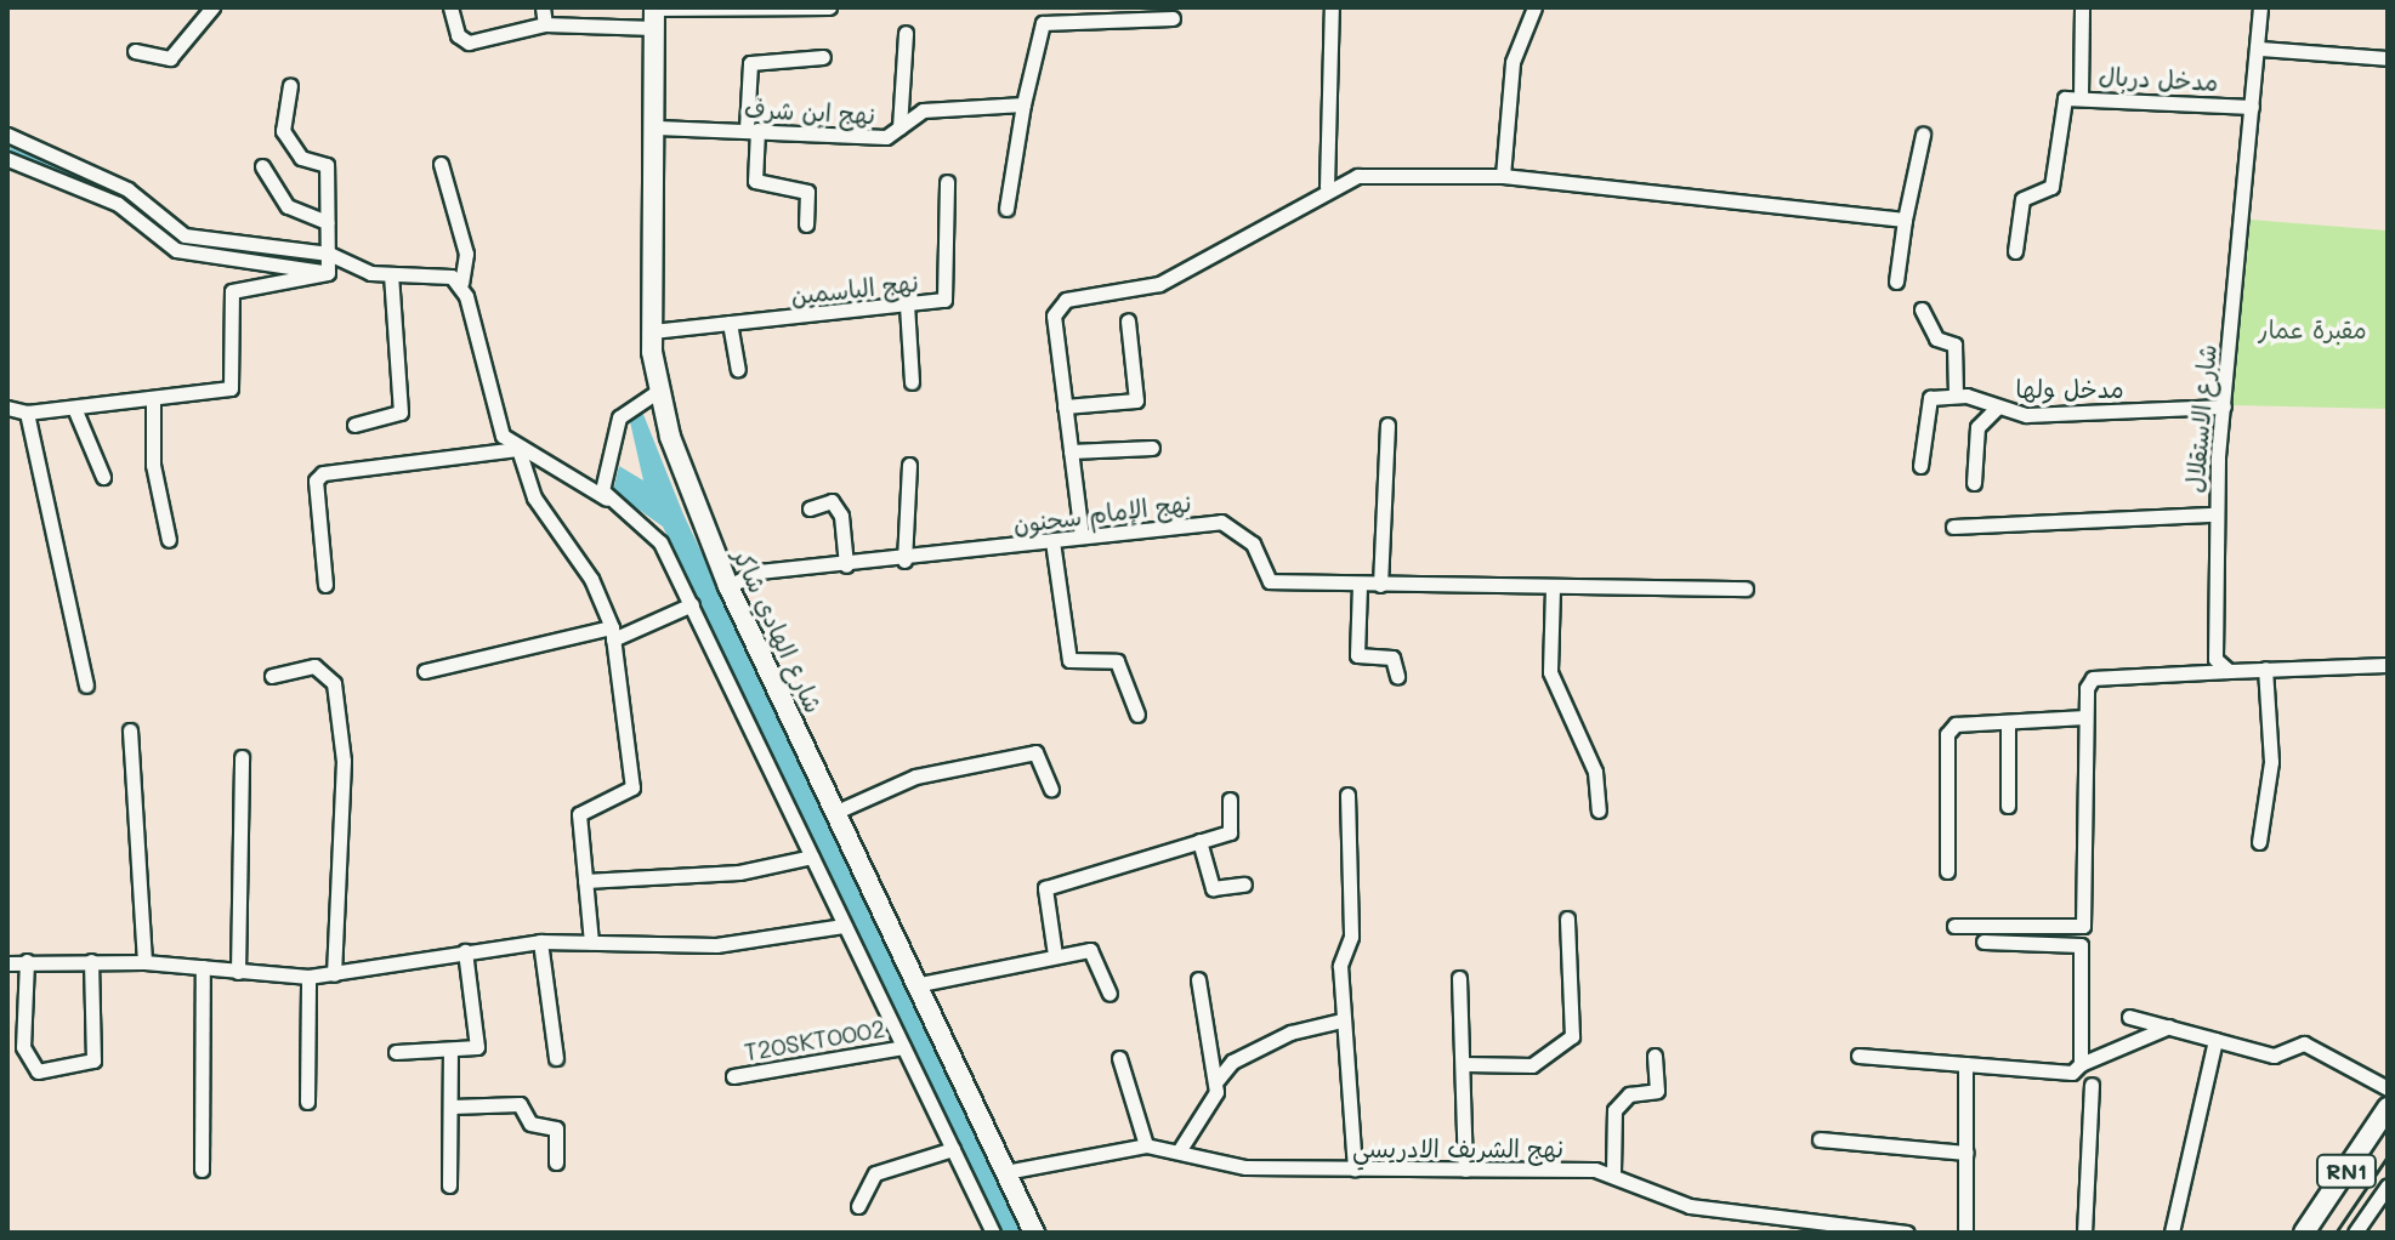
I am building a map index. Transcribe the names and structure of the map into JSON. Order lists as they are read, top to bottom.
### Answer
{
  "streets": {
    "main road": ["شارع الهادي شاكر", "RN1"],
    "street": [
      "مدخل دربال",
      "نهج ابن شرف",
      "نهج الياسمين",
      "مدخل ولها",
      "شارع الاستقلال",
      "نهج الإمام سحنون",
      "T20SKT0002",
      "نهج الشريف الادريسي"
    ]
  },
  "crossings": [
    ["مدخل دربال", "شارع الاستقلال"],
    ["نهج ابن شرف", "شارع الهادي شاكر"],
    ["نهج الياسمين", "شارع الهادي شاكر"],
    ["مدخل ولها", "شارع الاستقلال"],
    ["نهج الإمام سحنون", "شارع الهادي شاكر"],
    ["شارع الهادي شاكر", "نهج الشريف الادريسي"]
  ],
  "parks": ["مقبرة عمار"]
}
